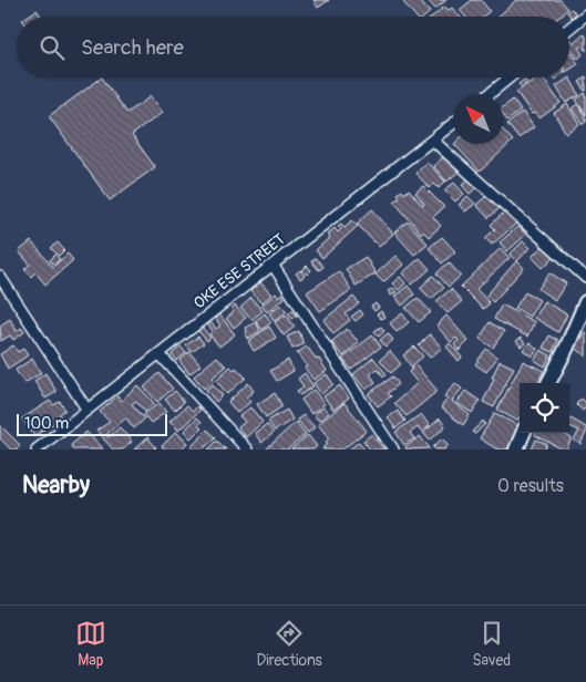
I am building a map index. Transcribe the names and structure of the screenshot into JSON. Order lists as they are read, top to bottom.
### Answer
{
  "streets": {
    "street": ["OKE ESE STREET"]
  },
  "scale_bar": "100 m",
  "north": "top left",
  "page": {
    "search": "Search here",
    "scale": "100 m",
    "heading": ["Nearby", "0 results"],
    "nav": ["Map", "Directions", "Saved"]
  }
}
